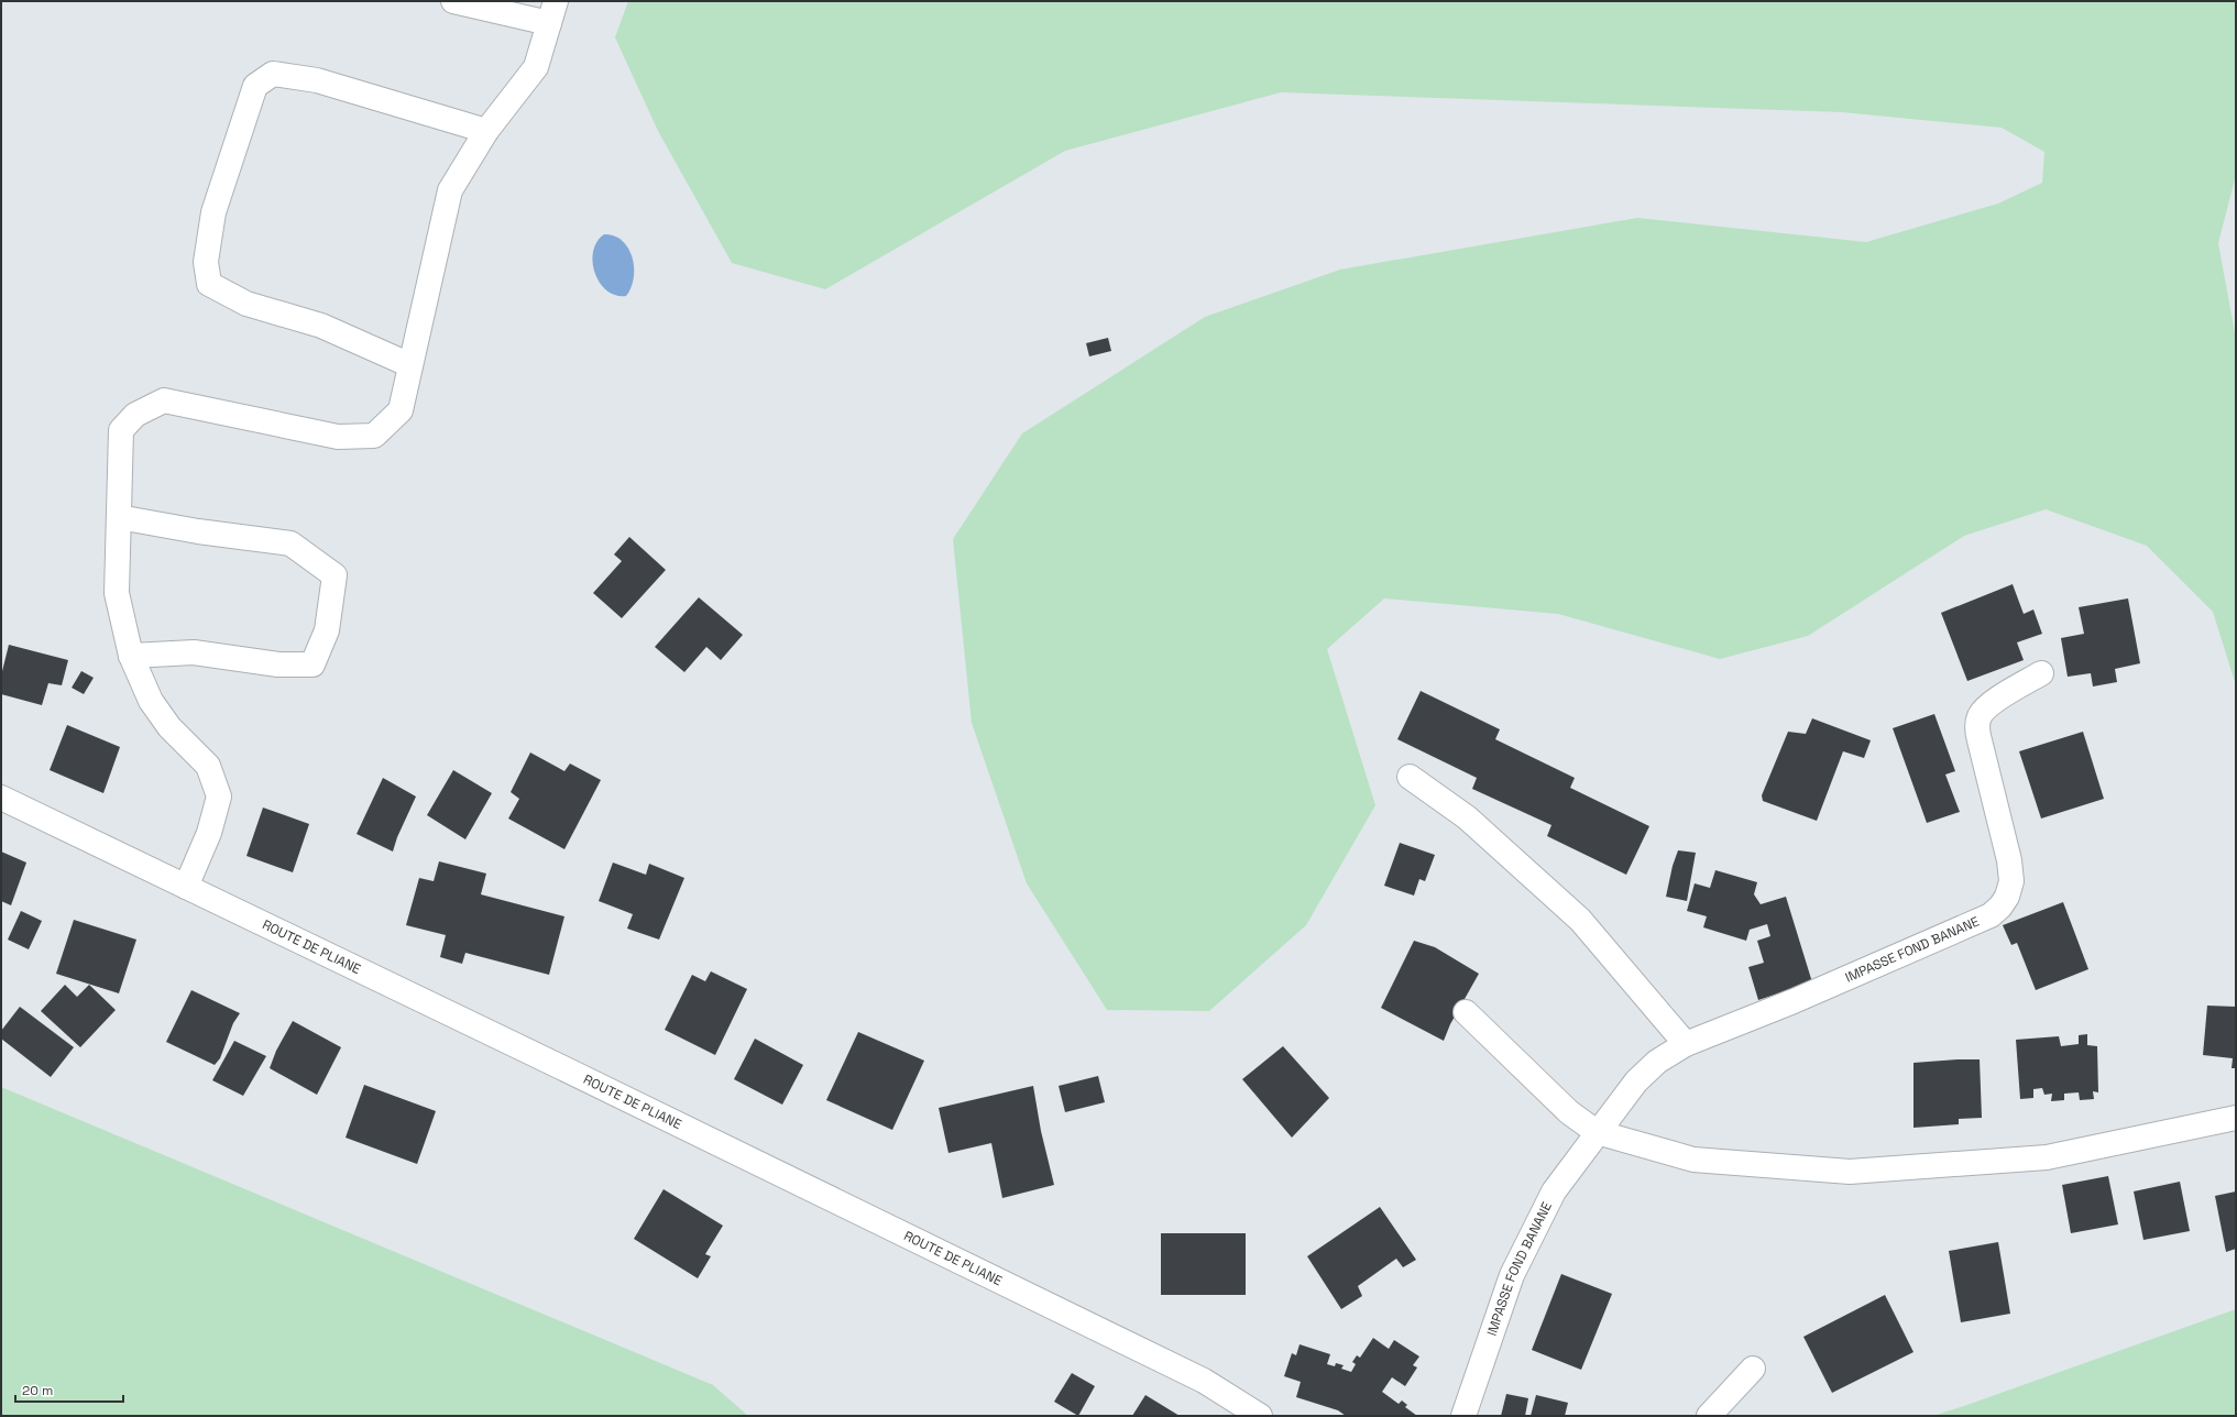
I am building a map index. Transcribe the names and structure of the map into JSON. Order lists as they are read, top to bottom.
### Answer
{
  "streets": {
    "street": ["ROUTE DE PLIANE", "IMPASSE FOND BANANE"]
  },
  "scale_bar": "20 m"
}
